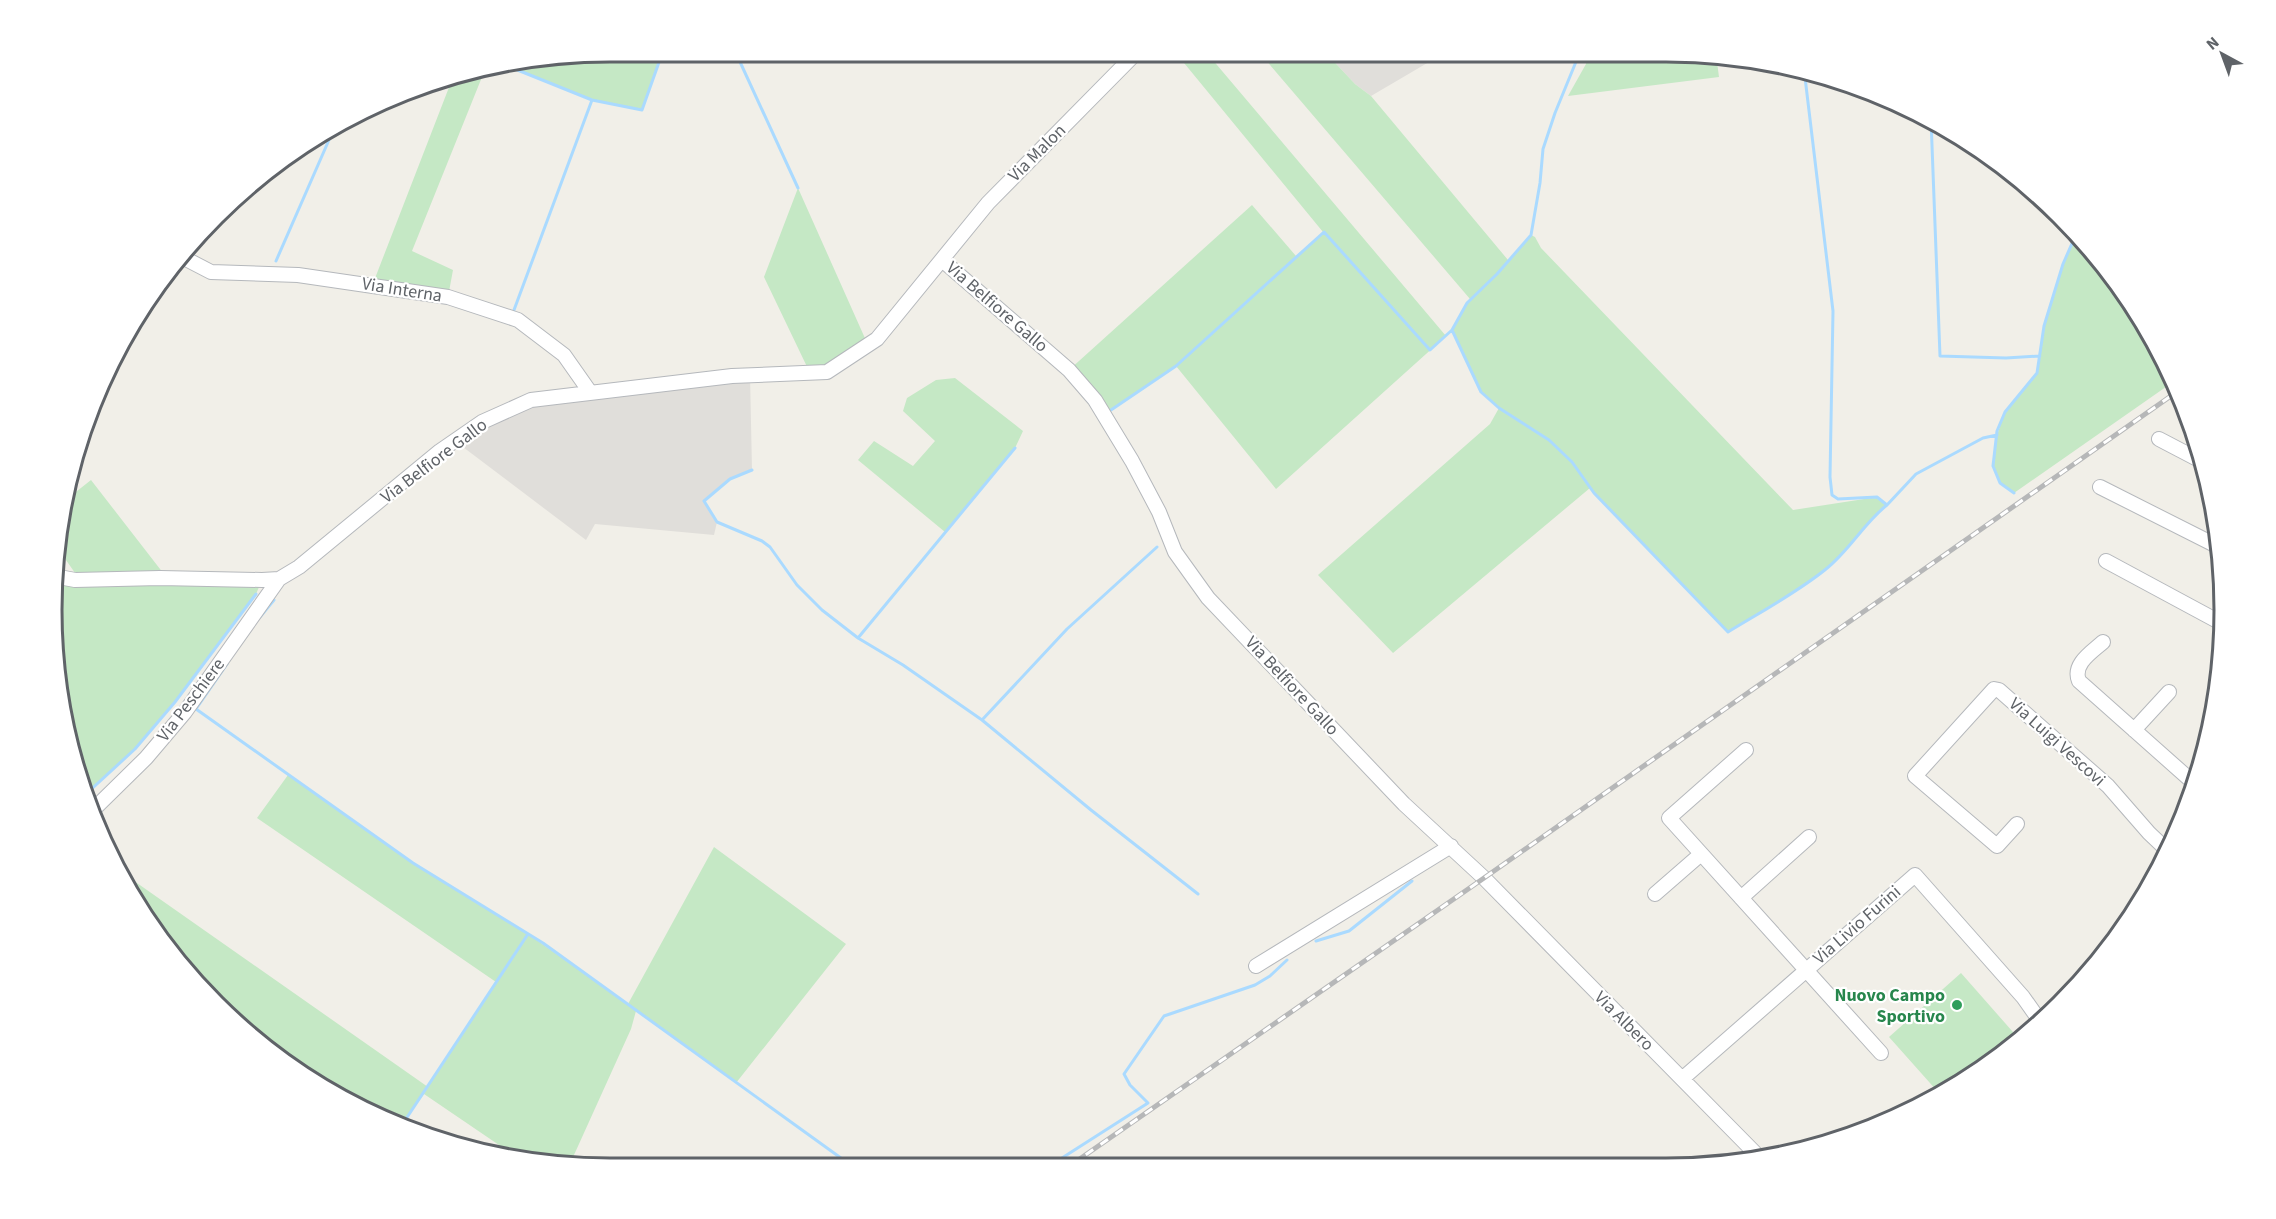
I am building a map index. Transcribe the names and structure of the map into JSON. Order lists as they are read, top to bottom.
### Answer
{
  "streets": {
    "street": [
      "Via Malon",
      "Via Interna",
      "Via Belfiore Gallo",
      "Via Peschiere",
      "Via Luigi Vescovi",
      "Via Livio Furini",
      "Via Albero"
    ]
  },
  "crossings": [
    ["Via Malon", "Via Belfiore Gallo"],
    ["Via Interna", "Via Belfiore Gallo"],
    ["Via Belfiore Gallo", "Via Peschiere"],
    ["Via Belfiore Gallo", "Via Albero"],
    ["Via Livio Furini", "Via Albero"]
  ],
  "places": ["Nuovo Campo Sportivo"],
  "north": "top left"
}
